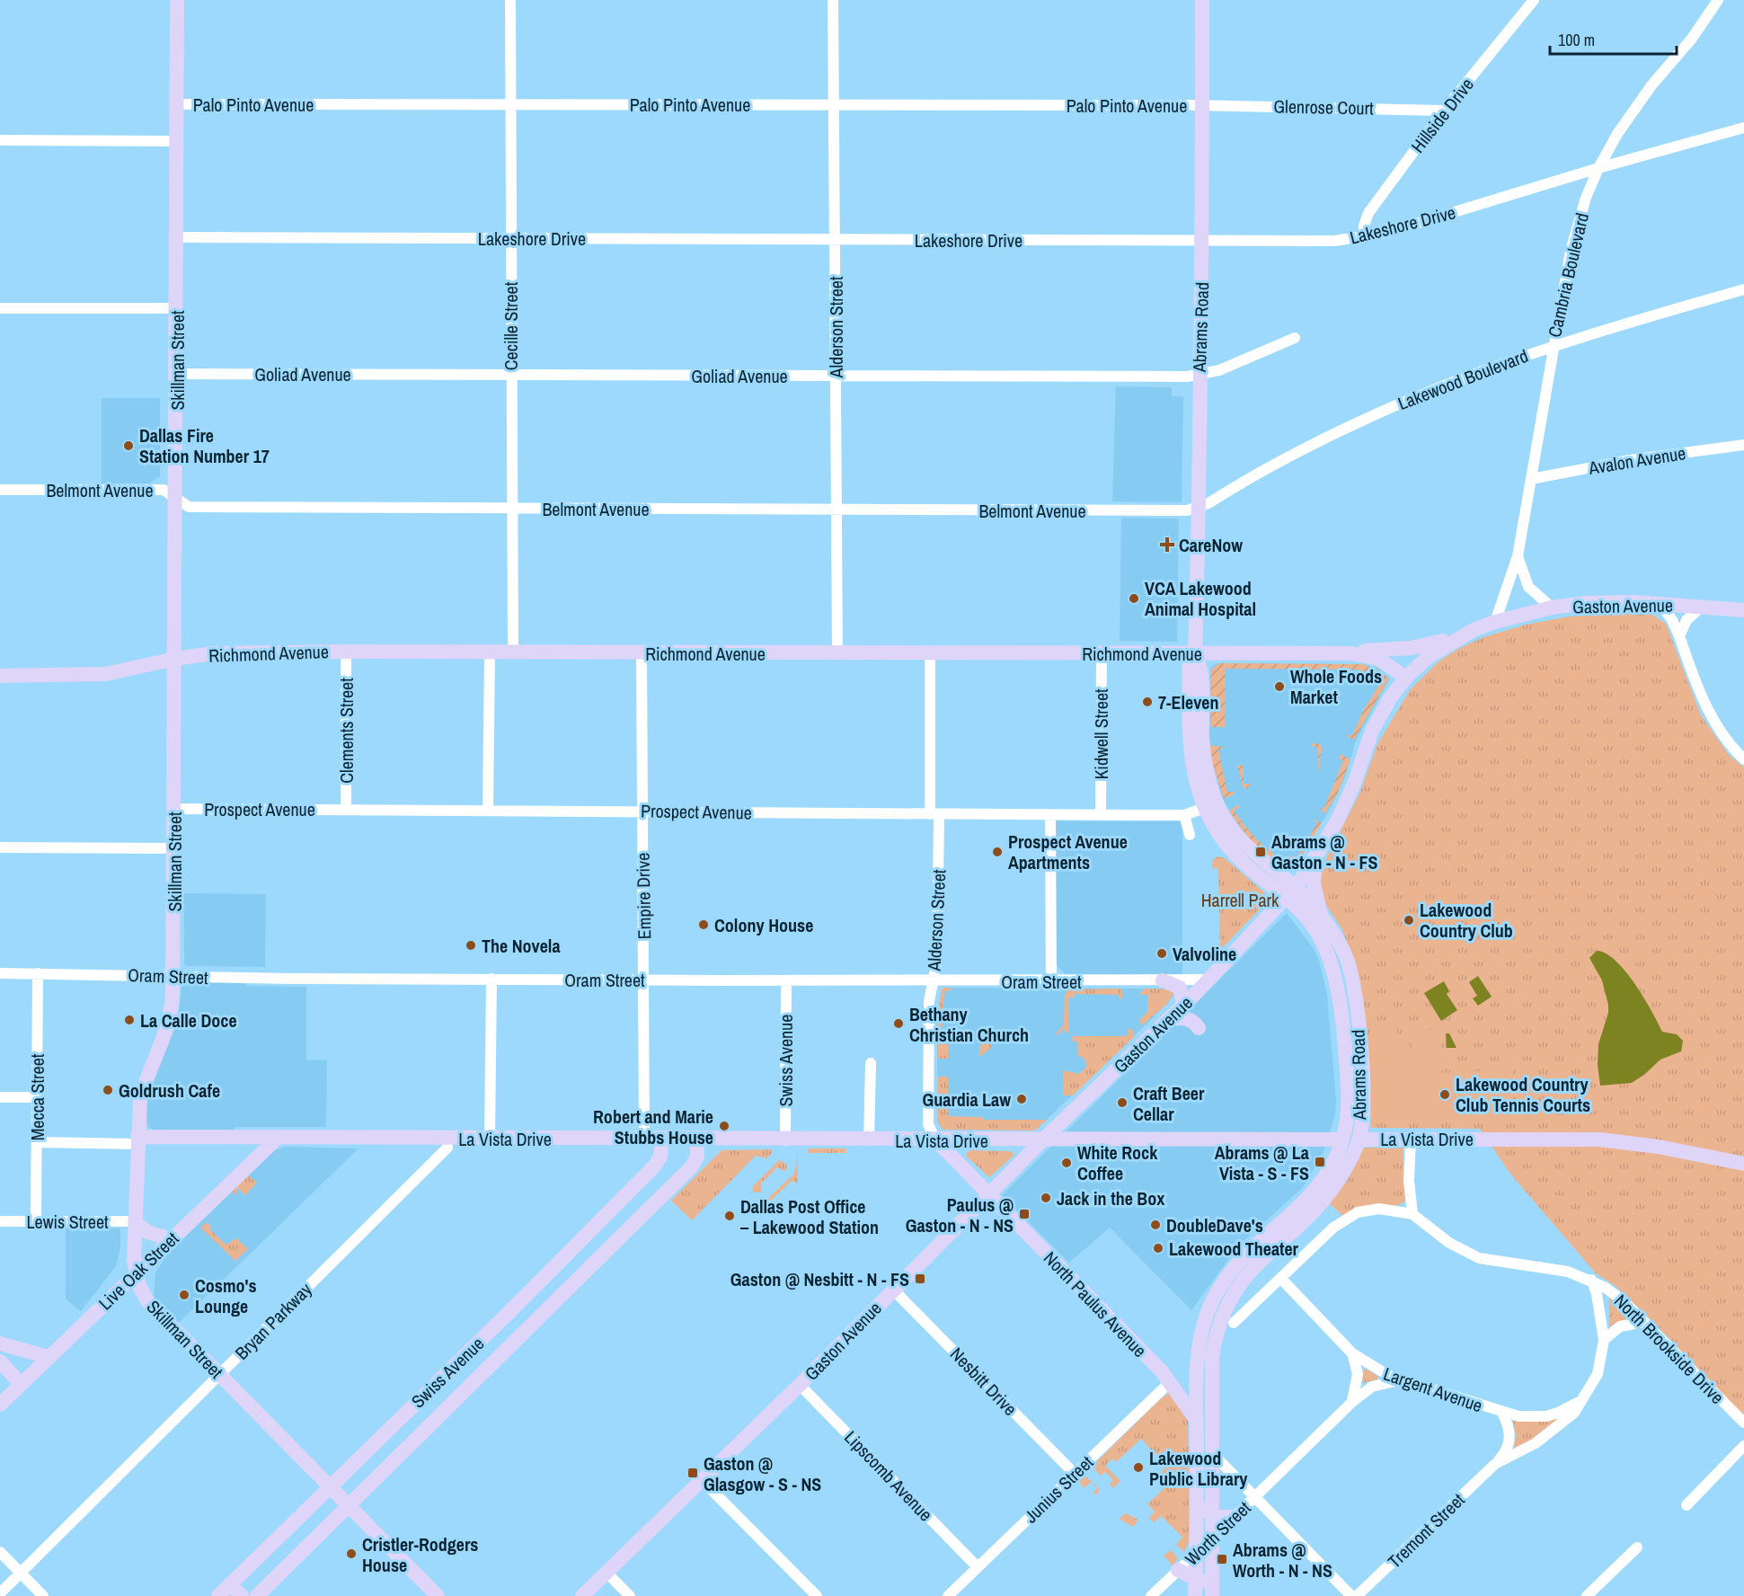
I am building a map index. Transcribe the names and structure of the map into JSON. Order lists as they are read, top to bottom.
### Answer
{
  "streets": {
    "street": [
      "Palo Pinto Avenue",
      "Glenrose Court",
      "Hillside Drive",
      "Lakeshore Drive",
      "Cambria Boulevard",
      "Cecille Street",
      "Alderson Street",
      "Abrams Road",
      "Skillman Street",
      "Goliad Avenue",
      "Lakewood Boulevard",
      "Avalon Avenue",
      "Belmont Avenue",
      "Gaston Avenue",
      "Richmond Avenue",
      "Clements Street",
      "Kidwell Street",
      "Prospect Avenue",
      "Empire Drive",
      "Oram Street",
      "Swiss Avenue",
      "Mecca Street",
      "La Vista Drive",
      "Lewis Street",
      "Live Oak Street",
      "North Paulus Avenue",
      "Bryan Parkway",
      "North Brookside Drive",
      "Nesbitt Drive",
      "Largent Avenue",
      "Lipscomb Avenue",
      "Junius Street",
      "Tremont Street",
      "Worth Street"
    ]
  },
  "crossings": [
    ["Palo Pinto Avenue", "Glenrose Court"],
    ["Palo Pinto Avenue", "Cecille Street"],
    ["Palo Pinto Avenue", "Alderson Street"],
    ["Palo Pinto Avenue", "Abrams Road"],
    ["Palo Pinto Avenue", "Skillman Street"],
    ["Glenrose Court", "Hillside Drive"],
    ["Glenrose Court", "Abrams Road"],
    ["Hillside Drive", "Lakeshore Drive"],
    ["Lakeshore Drive", "Cambria Boulevard"],
    ["Lakeshore Drive", "Cecille Street"],
    ["Lakeshore Drive", "Alderson Street"],
    ["Lakeshore Drive", "Abrams Road"],
    ["Lakeshore Drive", "Skillman Street"],
    ["Cambria Boulevard", "Lakewood Boulevard"],
    ["Cambria Boulevard", "Avalon Avenue"],
    ["Cambria Boulevard", "Gaston Avenue"],
    ["Cecille Street", "Goliad Avenue"],
    ["Cecille Street", "Belmont Avenue"],
    ["Cecille Street", "Richmond Avenue"],
    ["Alderson Street", "Goliad Avenue"],
    ["Alderson Street", "Belmont Avenue"],
    ["Alderson Street", "Gaston Avenue"],
    ["Alderson Street", "Richmond Avenue"],
    ["Alderson Street", "Prospect Avenue"],
    ["Alderson Street", "Oram Street"],
    ["Alderson Street", "La Vista Drive"],
    ["Alderson Street", "North Paulus Avenue"],
    ["Abrams Road", "Goliad Avenue"],
    ["Abrams Road", "Lakewood Boulevard"],
    ["Abrams Road", "Belmont Avenue"],
    ["Abrams Road", "Gaston Avenue"],
    ["Abrams Road", "Richmond Avenue"],
    ["Abrams Road", "Prospect Avenue"],
    ["Abrams Road", "La Vista Drive"],
    ["Abrams Road", "North Paulus Avenue"],
    ["Abrams Road", "Worth Street"],
    ["Skillman Street", "Goliad Avenue"],
    ["Skillman Street", "Belmont Avenue"],
    ["Skillman Street", "Richmond Avenue"],
    ["Skillman Street", "Prospect Avenue"],
    ["Skillman Street", "Oram Street"],
    ["Skillman Street", "Swiss Avenue"],
    ["Skillman Street", "La Vista Drive"],
    ["Skillman Street", "Lewis Street"],
    ["Skillman Street", "Live Oak Street"],
    ["Skillman Street", "Bryan Parkway"],
    ["Lakewood Boulevard", "Belmont Avenue"],
    ["Gaston Avenue", "Richmond Avenue"],
    ["Gaston Avenue", "Oram Street"],
    ["Gaston Avenue", "La Vista Drive"],
    ["Gaston Avenue", "North Paulus Avenue"],
    ["Gaston Avenue", "Nesbitt Drive"],
    ["Gaston Avenue", "Lipscomb Avenue"],
    ["Richmond Avenue", "Clements Street"],
    ["Richmond Avenue", "Kidwell Street"],
    ["Richmond Avenue", "Empire Drive"],
    ["Clements Street", "Prospect Avenue"],
    ["Kidwell Street", "Prospect Avenue"],
    ["Prospect Avenue", "Empire Drive"],
    ["Empire Drive", "Oram Street"],
    ["Empire Drive", "La Vista Drive"],
    ["Oram Street", "Swiss Avenue"],
    ["Oram Street", "Mecca Street"],
    ["Swiss Avenue", "La Vista Drive"],
    ["Mecca Street", "La Vista Drive"],
    ["Mecca Street", "Lewis Street"],
    ["La Vista Drive", "Live Oak Street"],
    ["La Vista Drive", "Bryan Parkway"],
    ["North Paulus Avenue", "Junius Street"],
    ["North Brookside Drive", "Largent Avenue"],
    ["North Brookside Drive", "Tremont Street"],
    ["Nesbitt Drive", "Junius Street"],
    ["Largent Avenue", "Tremont Street"],
    ["Largent Avenue", "Worth Street"],
    ["Lipscomb Avenue", "Junius Street"]
  ],
  "parks": ["Harrell Park"],
  "places": {
    "other": [
      "Dallas Fire Station Number 17",
      "VCA Lakewood Animal Hospital",
      "Whole Foods Market",
      "7-Eleven",
      "Prospect Avenue Apartments",
      "Lakewood Country Club",
      "Colony House",
      "The Novela",
      "Valvoline",
      "La Calle Doce",
      "Bethany Christian Church",
      "Goldrush Cafe",
      "Lakewood Country Club Tennis Courts",
      "Guardia Law",
      "Craft Beer Cellar",
      "Robert and Marie Stubbs House",
      "White Rock Coffee",
      "Jack in the Box",
      "Dallas Post Office – Lakewood Station",
      "DoubleDave's",
      "Lakewood Theater",
      "Cosmo's Lounge",
      "Lakewood Public Library",
      "Cristler-Rodgers House"
    ],
    "health": ["CareNow"],
    "transit": [
      "Abrams @ Gaston - N - FS",
      "Abrams @ La Vista - S - FS",
      "Paulus @ Gaston - N - NS",
      "Gaston @ Nesbitt - N - FS",
      "Gaston @ Glasgow - S - NS",
      "Abrams @ Worth - N - NS"
    ]
  },
  "scale_bar": "100 m"
}
